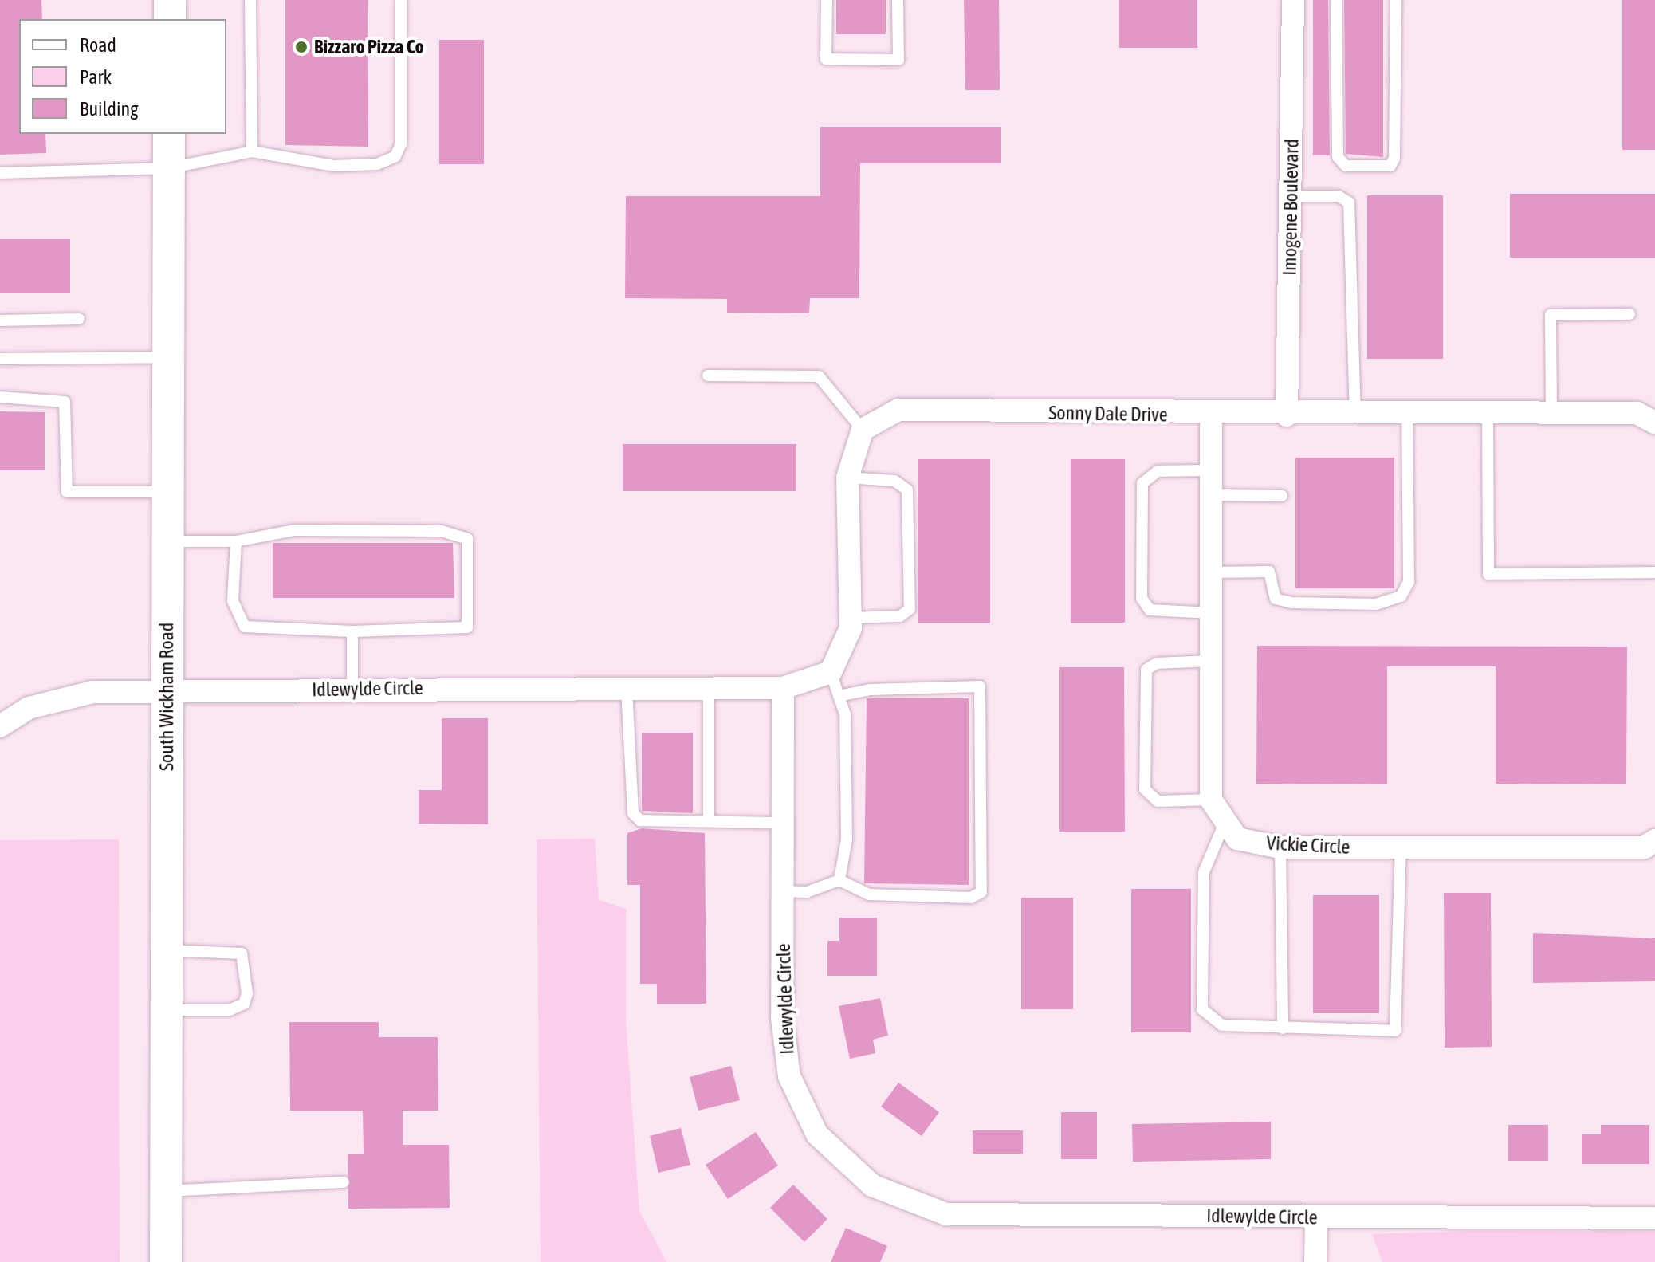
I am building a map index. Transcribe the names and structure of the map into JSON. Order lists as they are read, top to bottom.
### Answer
{
  "streets": {
    "main road": ["South Wickham Road"],
    "street": [
      "Imogene Boulevard",
      "Sonny Dale Drive",
      "Idlewylde Circle",
      "Vickie Circle"
    ]
  },
  "crossings": [
    ["Imogene Boulevard", "Sonny Dale Drive"],
    ["Idlewylde Circle", "South Wickham Road"]
  ],
  "places": ["Bizzaro Pizza Co"],
  "legend": ["Road", "Park", "Building"]
}
